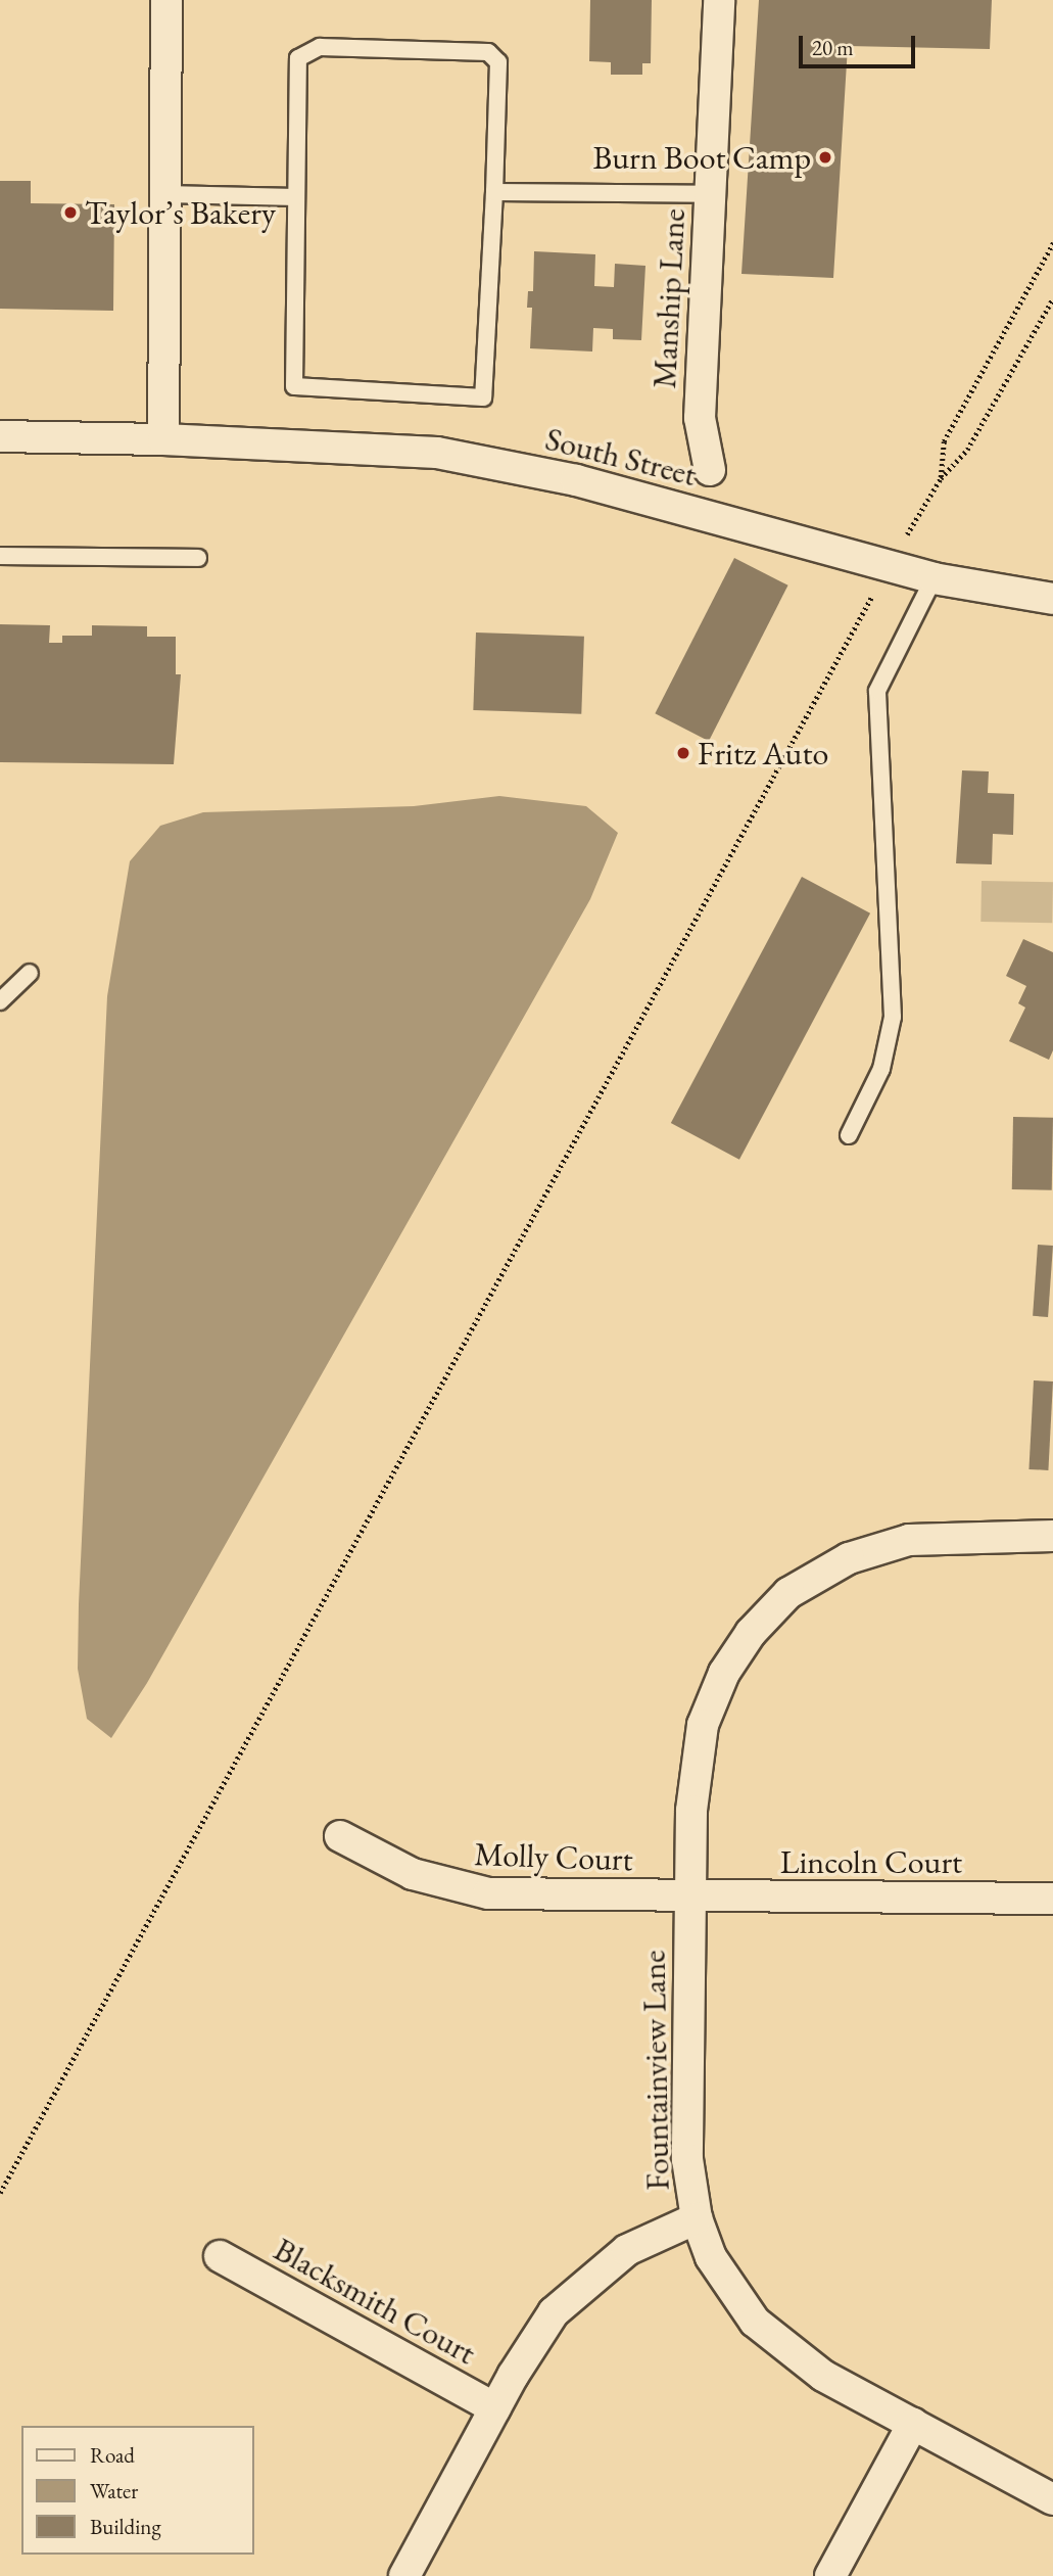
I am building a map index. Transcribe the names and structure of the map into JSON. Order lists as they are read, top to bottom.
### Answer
{
  "streets": {
    "street": [
      "Manship Lane",
      "South Street",
      "Molly Court",
      "Lincoln Court",
      "Fountainview Lane",
      "Blacksmith Court"
    ]
  },
  "crossings": [
    ["Molly Court", "Lincoln Court"],
    ["Molly Court", "Fountainview Lane"],
    ["Lincoln Court", "Fountainview Lane"]
  ],
  "places": ["Burn Boot Camp", "Taylor’s Bakery", "Fritz Auto"],
  "legend": ["Road", "Water", "Building"],
  "scale_bar": "20 m"
}
